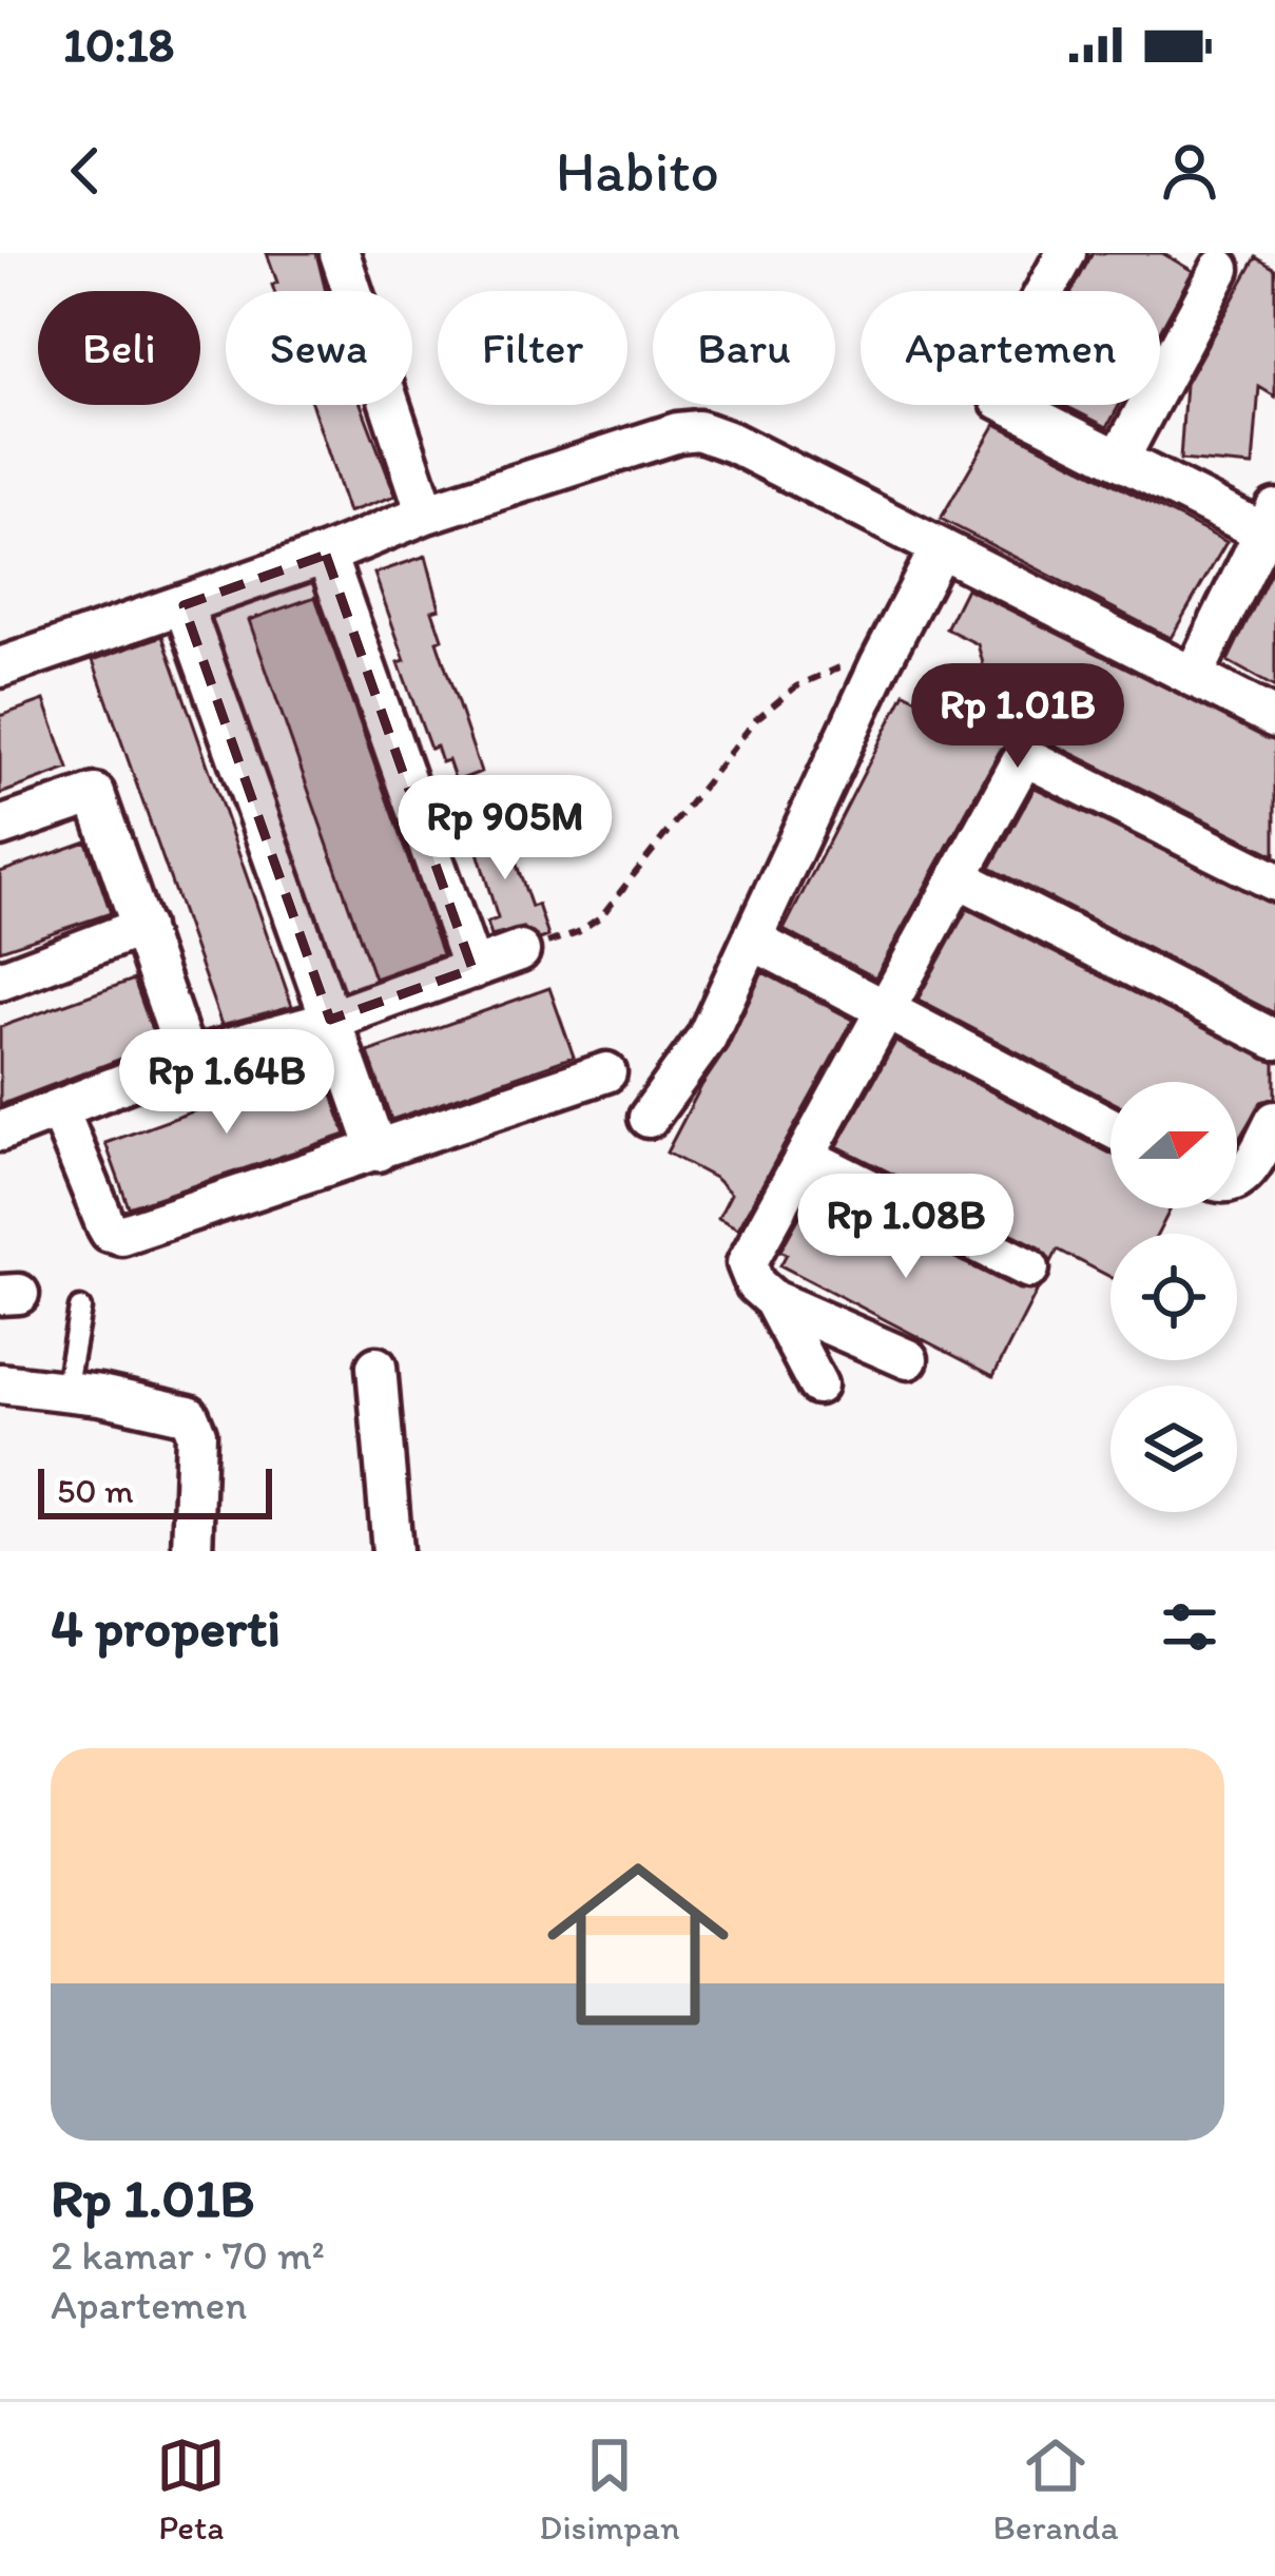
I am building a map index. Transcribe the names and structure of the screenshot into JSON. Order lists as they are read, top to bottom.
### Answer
{
  "scale_bar": "50 m",
  "north": "right",
  "page": {
    "status": "10:18",
    "header": "Habito",
    "chip": [
      "Beli",
      "Sewa",
      "Filter",
      "Baru",
      "Apartemen"
    ],
    "price": [
      "Rp 1.01B",
      "Rp 905M",
      "Rp 1.64B",
      "Rp 1.08B"
    ],
    "scale": "50 m",
    "heading": "4 properti",
    "list": [
      {
        "name": "Rp 1.01B",
        "note": "2 kamar · 70 m² · Apartemen"
      }
    ],
    "tabs": ["Peta", "Disimpan", "Beranda"]
  }
}
